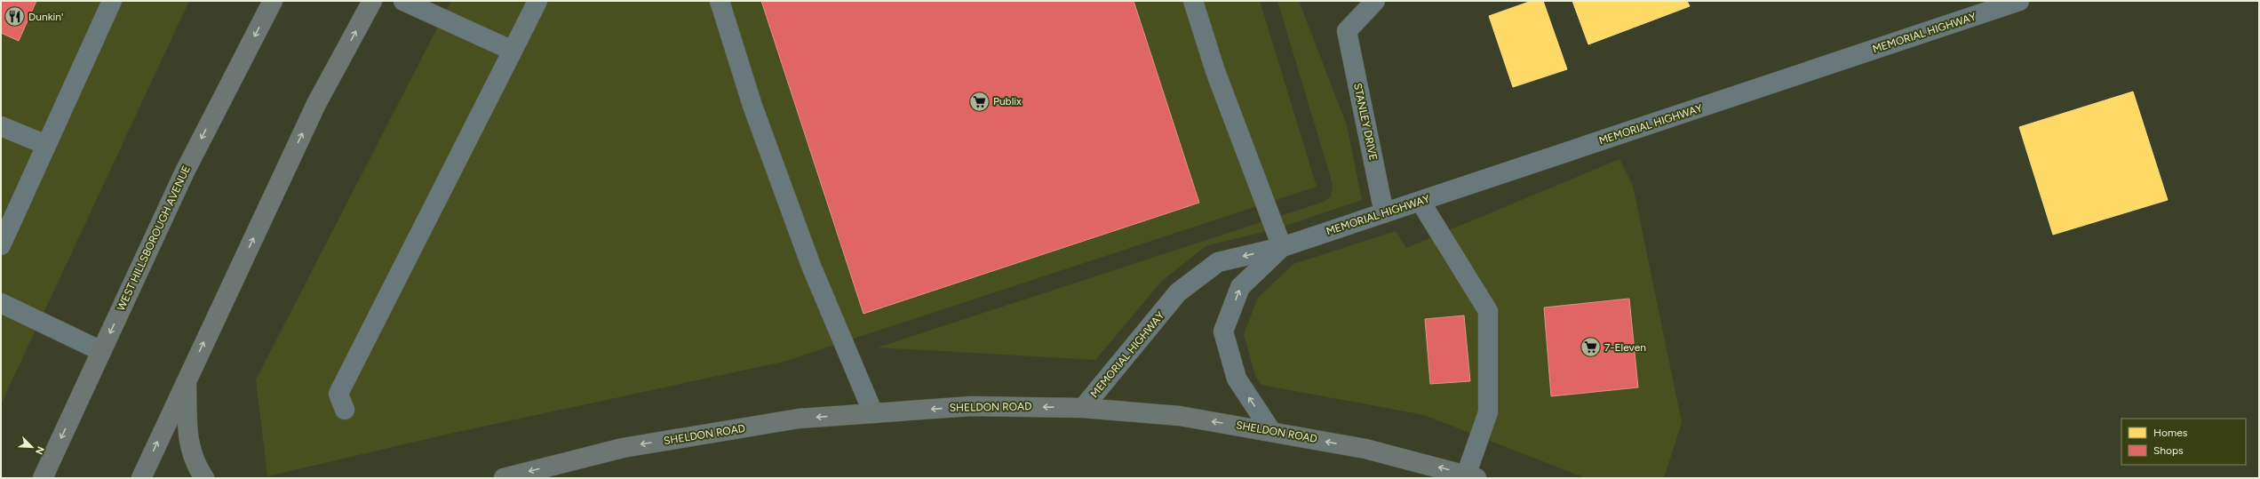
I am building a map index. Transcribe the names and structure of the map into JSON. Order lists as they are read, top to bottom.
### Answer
{
  "streets": {
    "main road": ["WEST HILLSBOROUGH AVENUE", "SHELDON ROAD"],
    "street": ["MEMORIAL HIGHWAY", "STANLEY DRIVE"]
  },
  "crossings": [
    ["MEMORIAL HIGHWAY", "STANLEY DRIVE"],
    ["MEMORIAL HIGHWAY", "SHELDON ROAD"]
  ],
  "one_way": ["SHELDON ROAD"],
  "places": {
    "restaurant": ["Dunkin'"],
    "supermarket": ["Publix", "7-Eleven"]
  },
  "legend": ["Homes", "Shops"],
  "north": "bottom right"
}
